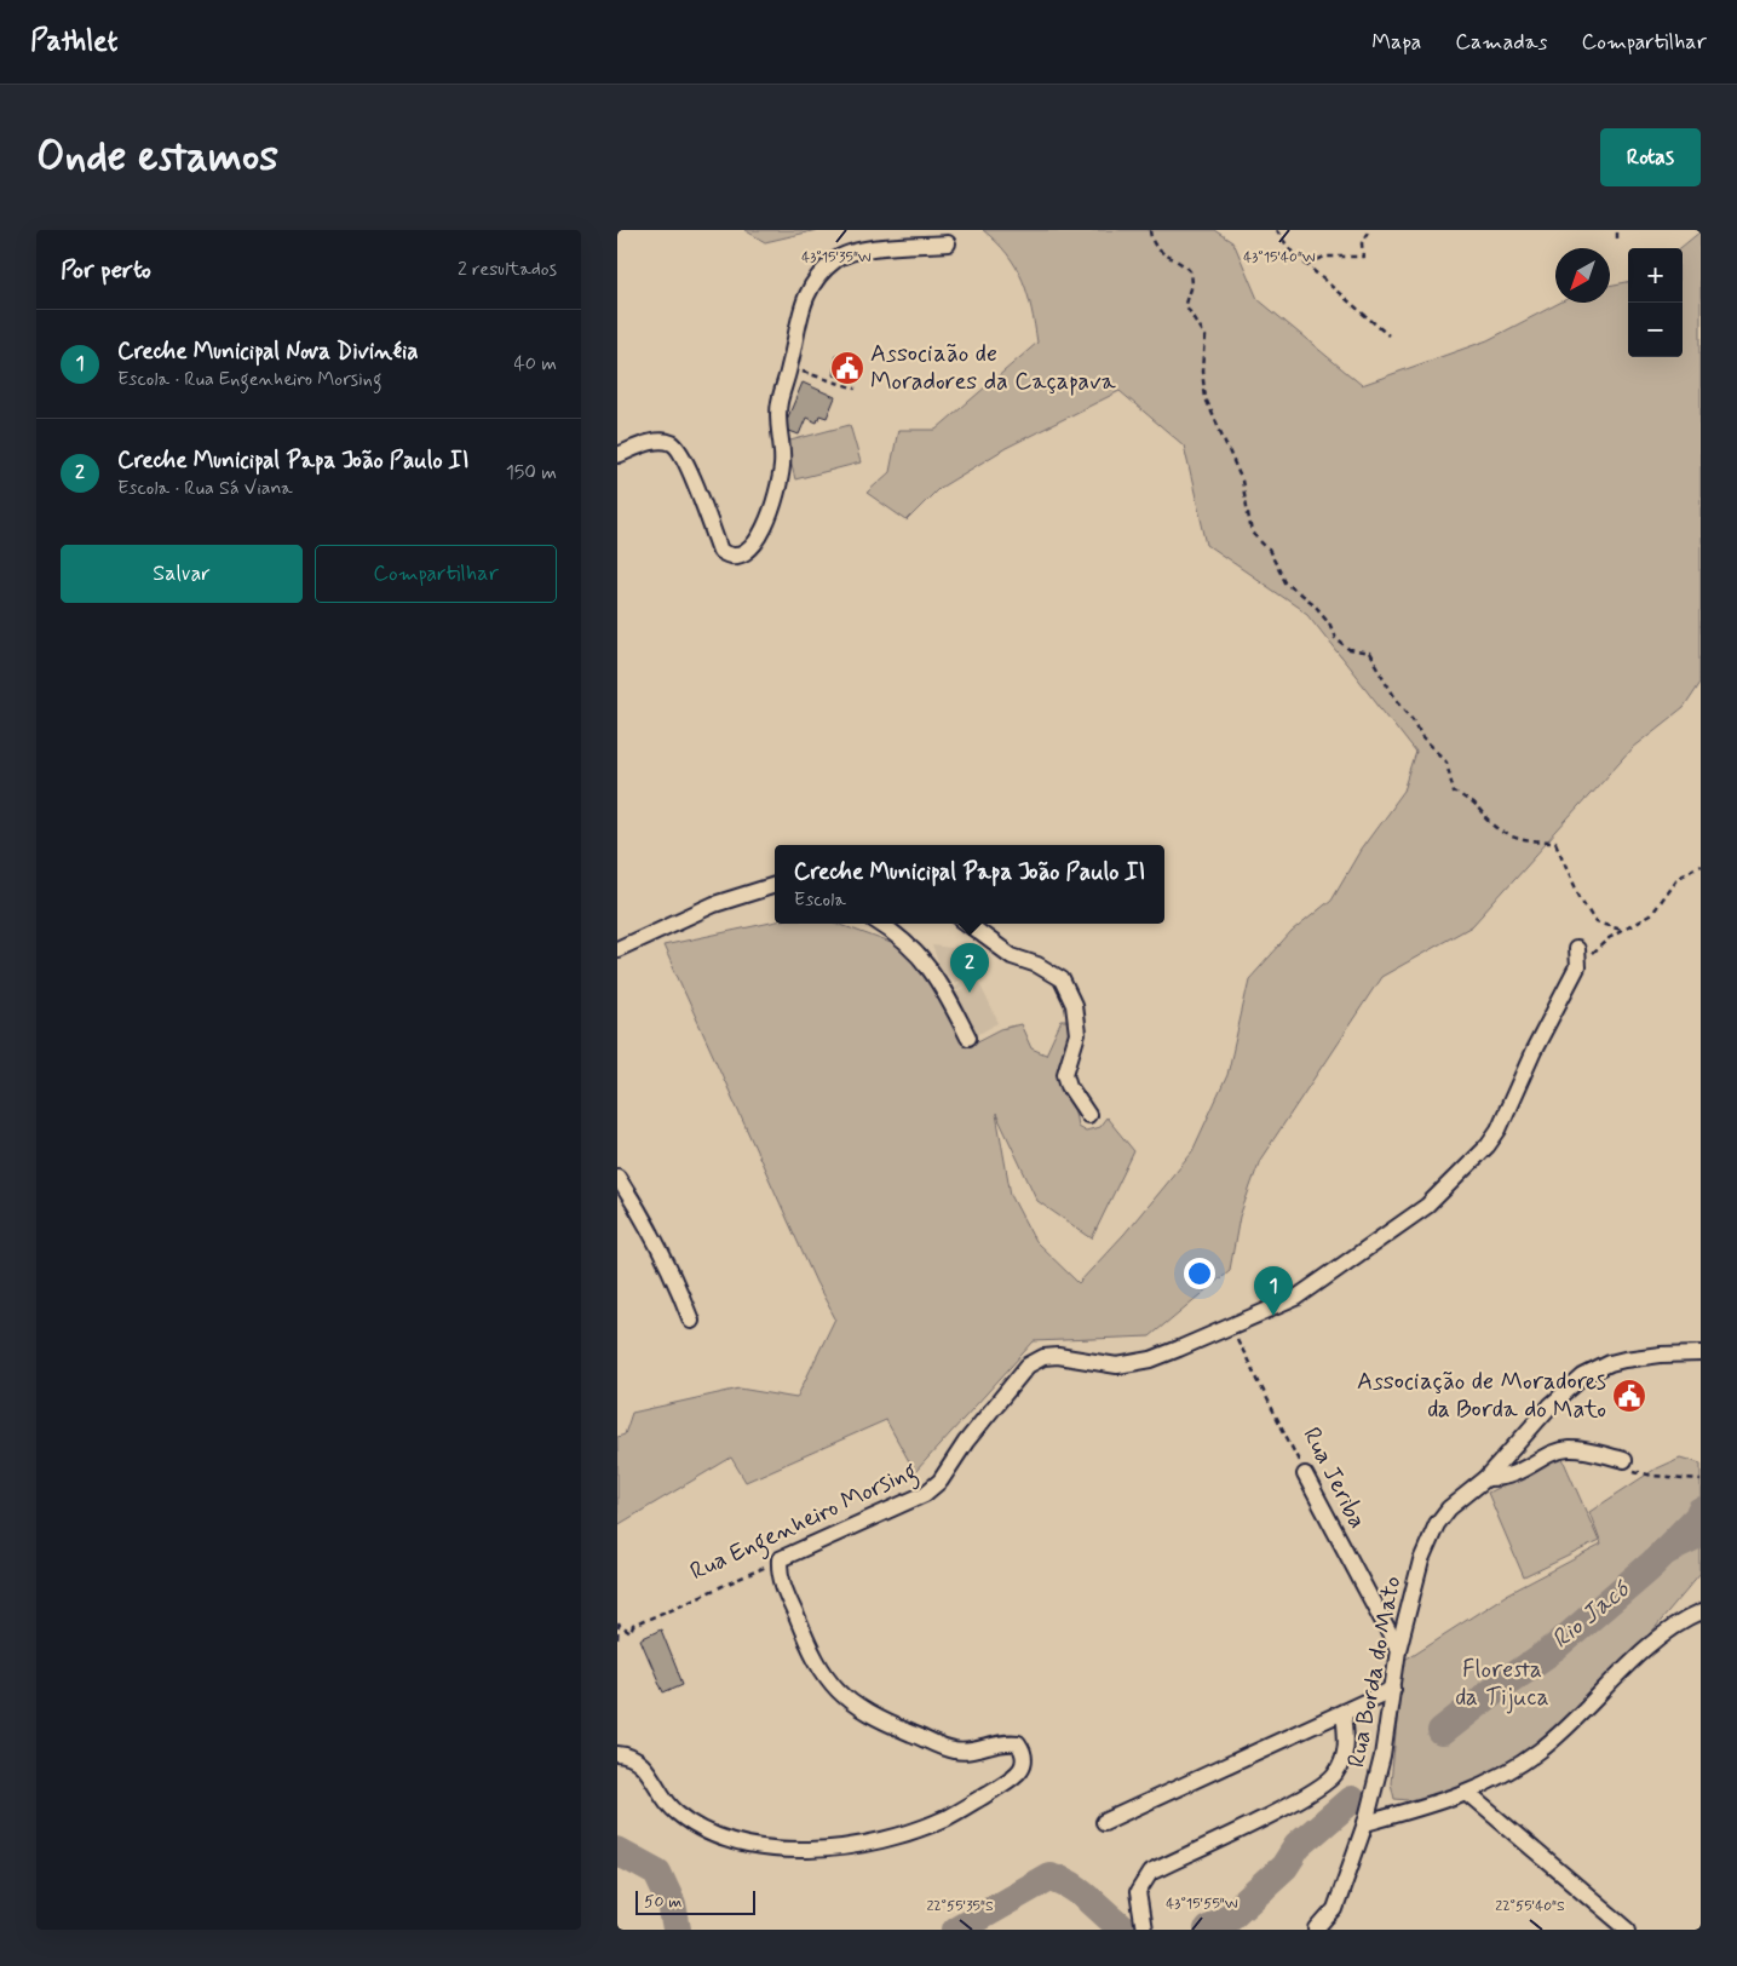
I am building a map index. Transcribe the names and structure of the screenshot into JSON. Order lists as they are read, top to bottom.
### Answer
{
  "streets": {
    "street": ["Rua Jeriba", "Rua Engenheiro Morsing", "Rua Borda do Mato"]
  },
  "crossings": [
    ["Rua Jeriba", "Rua Engenheiro Morsing"],
    ["Rua Jeriba", "Rua Borda do Mato"]
  ],
  "water": ["Rio Jacó"],
  "parks": ["Floresta da Tijuca"],
  "places": {
    "public building": ["Associaão de Moradores da Caçapava", "Associação de Moradores da Borda do Mato"]
  },
  "scale_bar": "50 m",
  "north": "bottom left",
  "page": {
    "header": "Pathlet",
    "nav": ["Mapa", "Camadas", "Compartilhar"],
    "buttons": [
      "Rotas",
      ["Salvar", "Compartilhar"]
    ],
    "title": "Onde estamos",
    "heading": ["Por perto", "2 resultados"],
    "map_buttons": ["+", "−"],
    "list": [
      {
        "mark": "1",
        "name": "Creche Municipal Nova Divinéia",
        "note": "Escola · Rua Engenheiro Morsing",
        "value": "40 m"
      },
      {
        "mark": "2",
        "name": "Creche Municipal Papa João Paulo II",
        "note": "Escola · Rua Sá Viana",
        "value": "150 m"
      }
    ],
    "popup": ["Creche Municipal Papa João Paulo II", "Escola"],
    "pins": ["2", "1"],
    "scale": "50 m"
  },
  "coordinates": [
    "43°15'35\"W",
    "43°15'40\"W",
    "43°15'55\"W",
    "22°55'35\"S",
    "22°55'40\"S"
  ]
}
